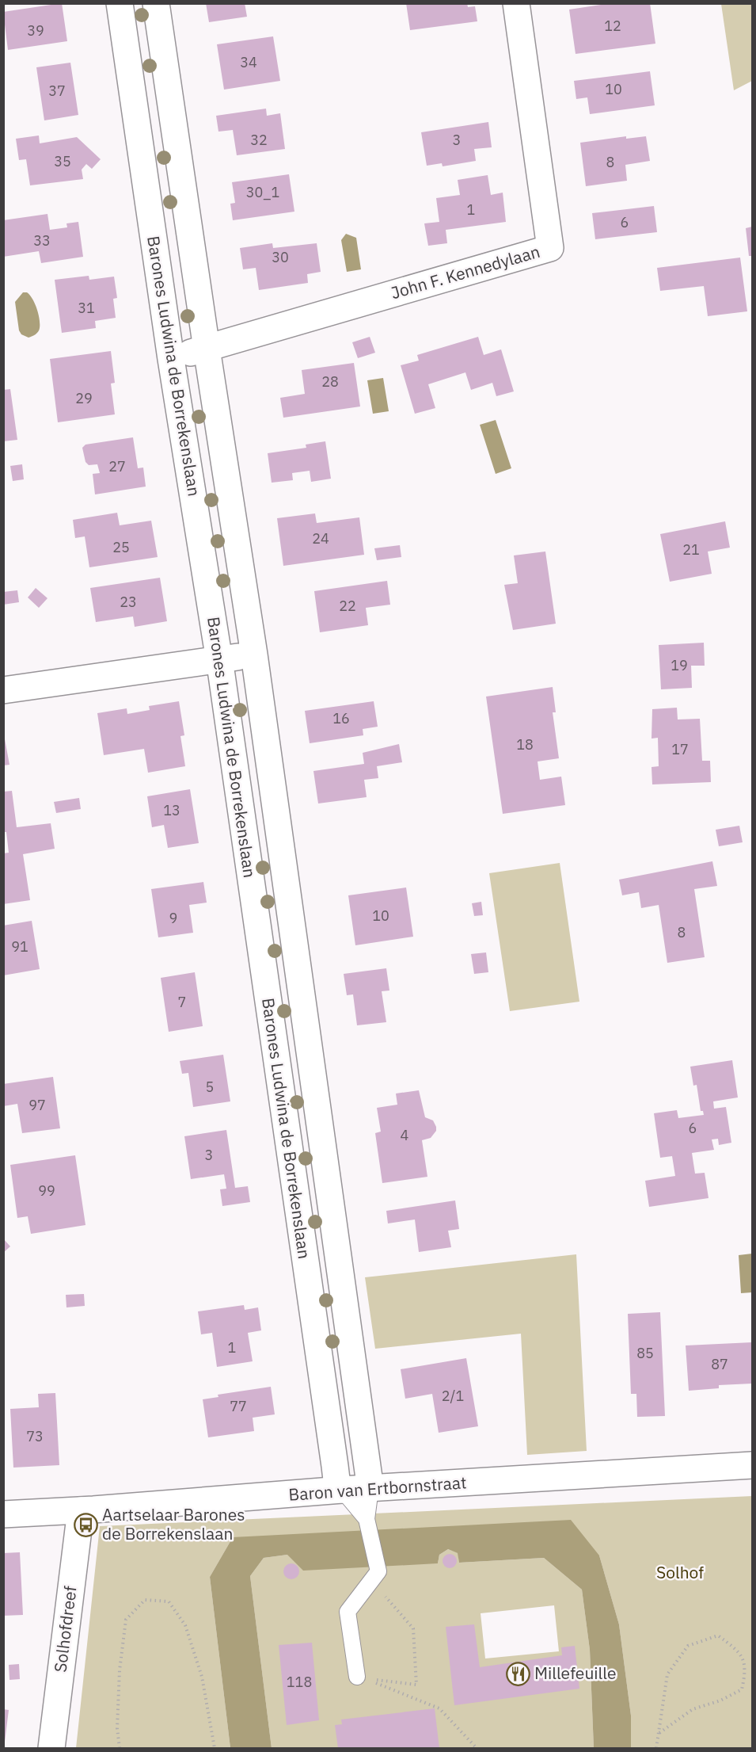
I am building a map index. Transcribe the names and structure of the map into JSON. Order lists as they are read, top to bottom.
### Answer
{
  "streets": {
    "street": [
      "John F. Kennedylaan",
      "Barones Ludwina de Borrekenslaan",
      "Baron van Ertbornstraat",
      "Solhofdreef"
    ]
  },
  "crossings": [
    ["John F. Kennedylaan", "Barones Ludwina de Borrekenslaan"],
    ["Barones Ludwina de Borrekenslaan", "Baron van Ertbornstraat"],
    ["Baron van Ertbornstraat", "Solhofdreef"]
  ],
  "parks": ["Solhof"],
  "places": {
    "bus stop": ["Aartselaar Barones de Borrekenslaan"],
    "restaurant": ["Millefeuille"]
  },
  "house_numbers": [
    "12",
    "39",
    "34",
    "10",
    "37",
    "32",
    "3",
    "35",
    "8",
    "30_1",
    "1",
    "6",
    "33",
    "30",
    "31",
    "28",
    "29",
    "27",
    "24",
    "25",
    "21",
    "23",
    "22",
    "19",
    "16",
    "18",
    "17",
    "13",
    "10",
    "9",
    "8",
    "91",
    "7",
    "5",
    "97",
    "6",
    "4",
    "3",
    "99",
    "1",
    "85",
    "87",
    "2/1",
    "77",
    "73",
    "118"
  ]
}
